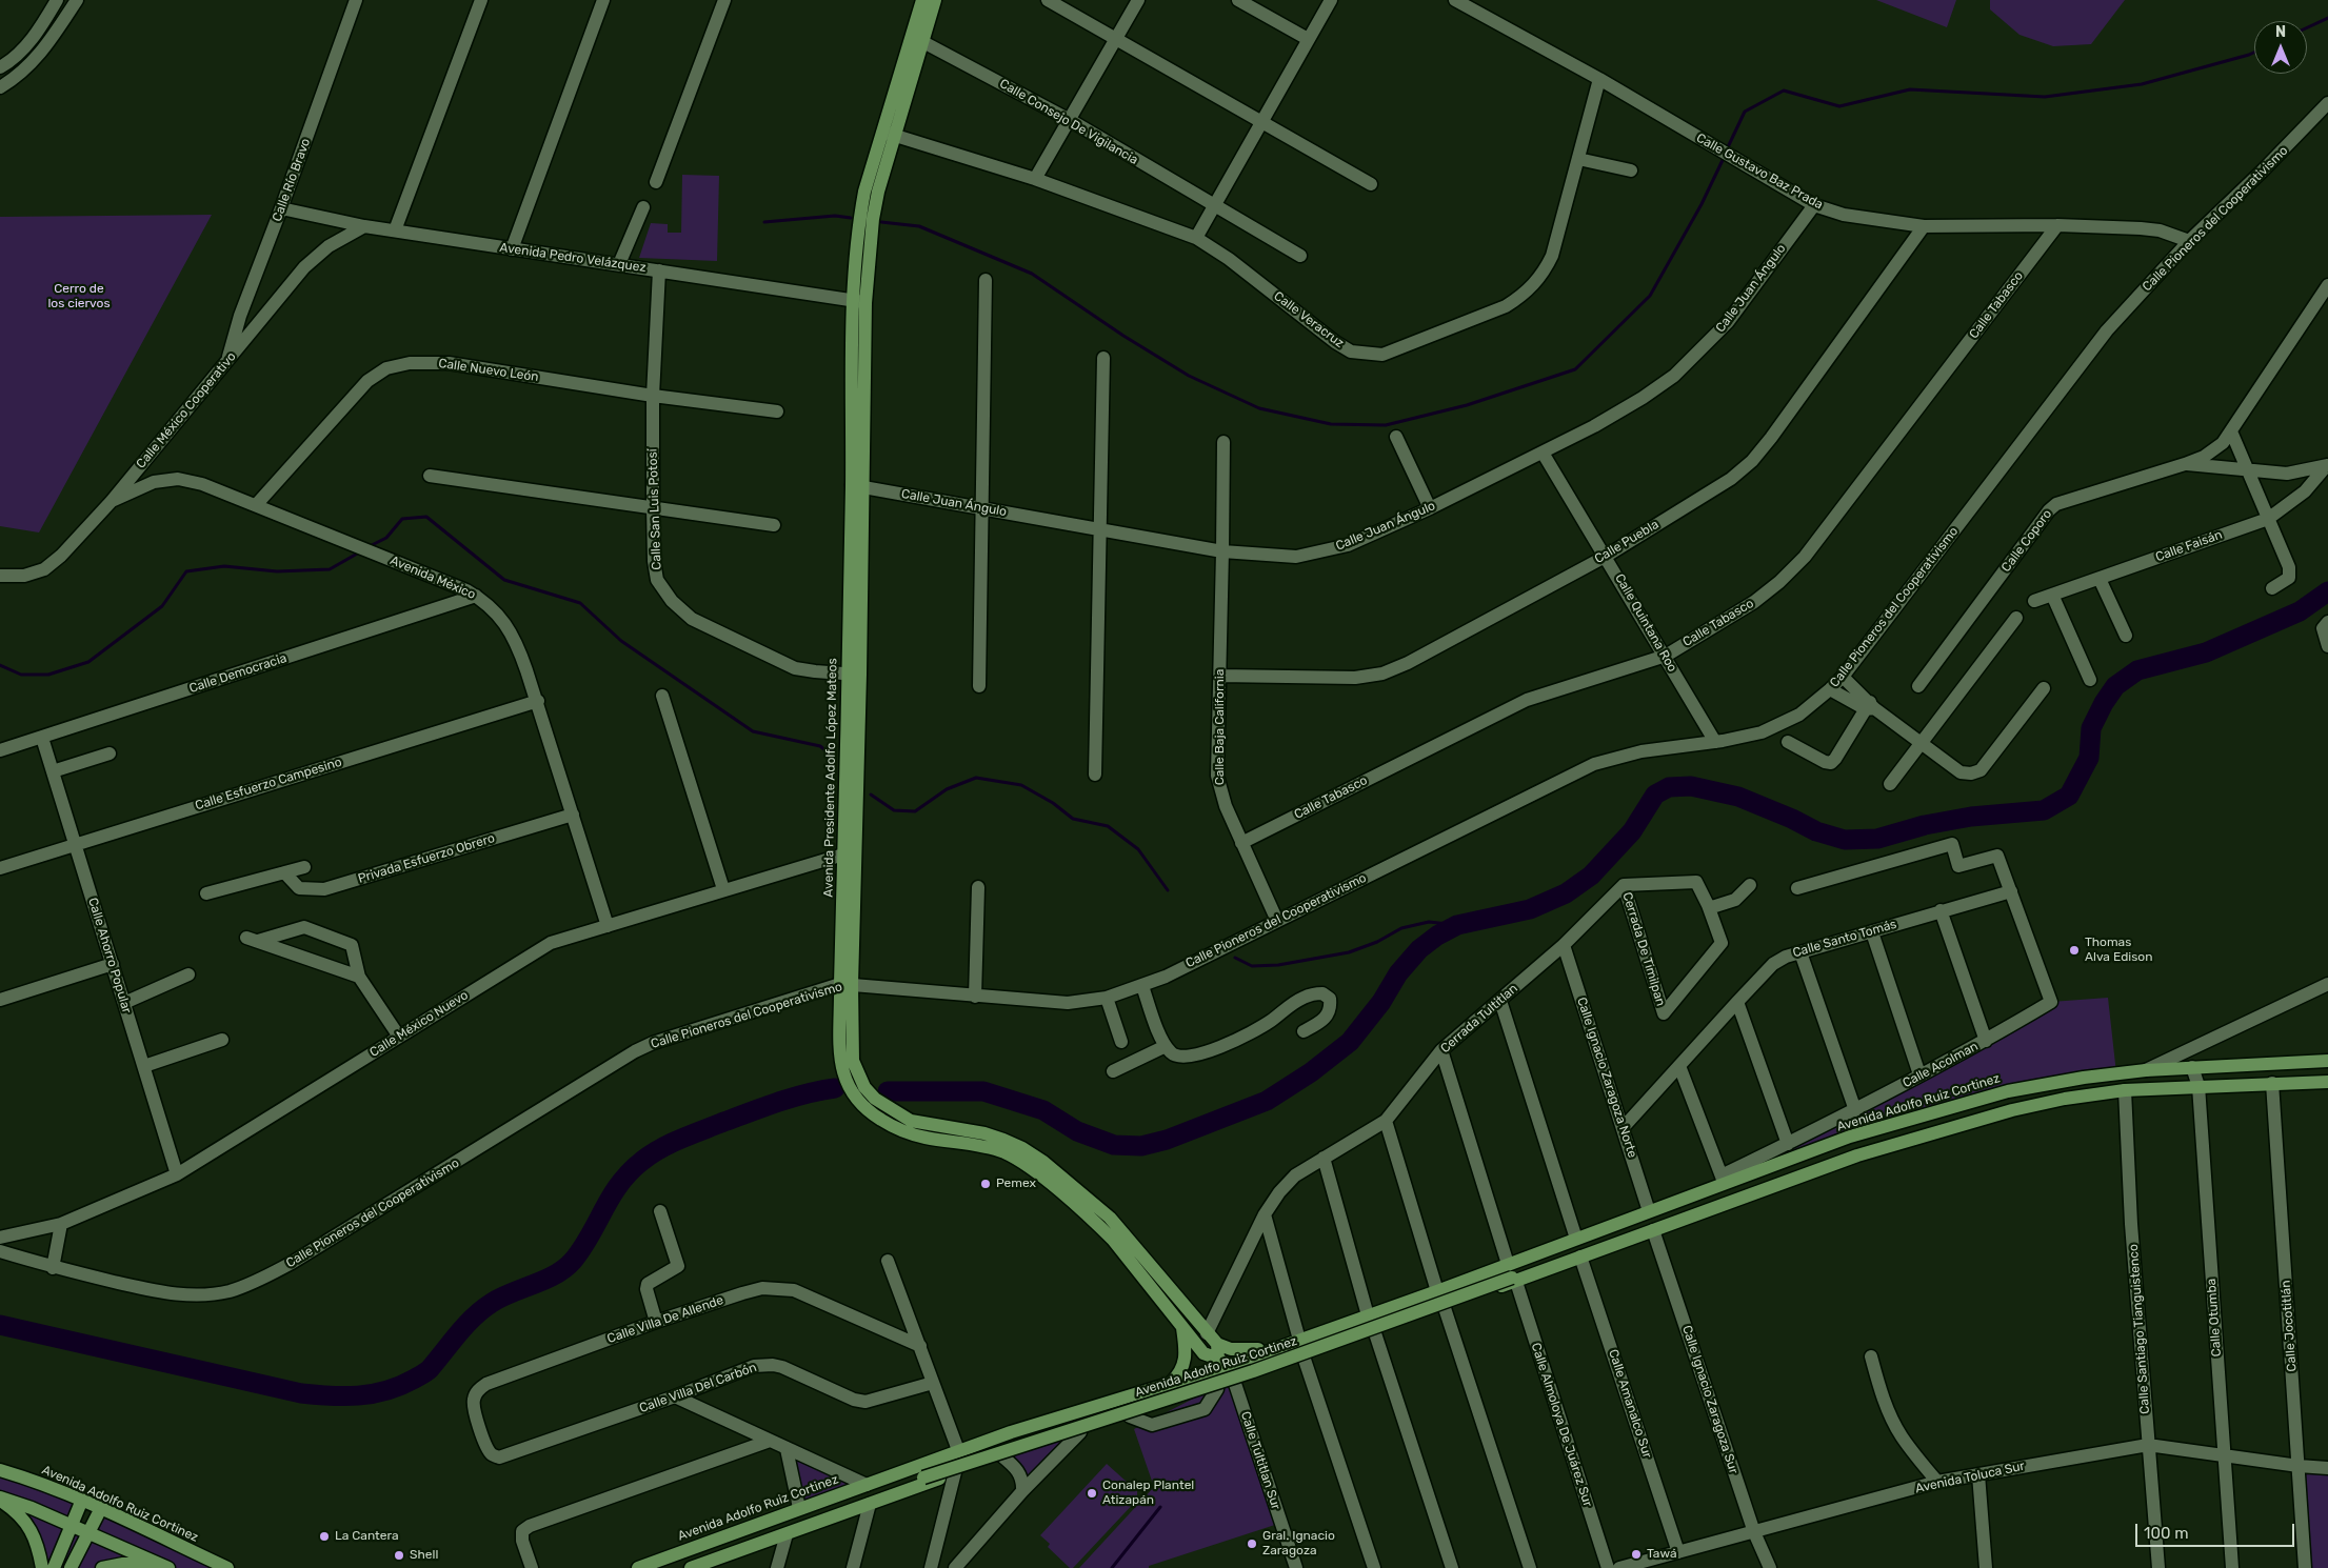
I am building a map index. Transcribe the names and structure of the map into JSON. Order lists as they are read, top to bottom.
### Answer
{
  "streets": {
    "main road": ["Avenida Presidente Adolfo López Mateos", "Avenida Adolfo Ruiz Cortinez"],
    "street": [
      "Calle Consejo De Vigilancia",
      "Calle Gustavo Baz Prada",
      "Calle Río Bravo",
      "Calle Pioneros del Cooperativismo",
      "Avenida Pedro Velázquez",
      "Calle Juan Ángulo",
      "Calle Tabasco",
      "Calle Veracruz",
      "Calle Nuevo León",
      "Calle México Cooperativo",
      "Calle San Luis Potosí",
      "Calle Coporo",
      "Calle Puebla",
      "Calle Faisán",
      "Avenida México",
      "Calle Quintana Roo",
      "Calle Democracia",
      "Calle Baja California",
      "Calle Esfuerzo Campesino",
      "Privada Esfuerzo Obrero",
      "Calle Santo Tomás",
      "Cerrada De Timilpan",
      "Calle Ahorro Popular",
      "Cerrada Tultitlan",
      "Calle México Nuevo",
      "Calle Acolman",
      "Calle Ignacio Zaragoza Norte",
      "Calle Otumba",
      "Calle Villa De Allende",
      "Calle Jocotitlán",
      "Calle Santiago Tianguistenco",
      "Calle Villa Del Carbón",
      "Calle Ignacio Zaragoza Sur",
      "Calle Amanalco Sur",
      "Calle Almoloya De Juárez Sur",
      "Calle Tultitlan Sur",
      "Avenida Toluca Sur"
    ]
  },
  "crossings": [
    ["Calle Consejo De Vigilancia", "Avenida Presidente Adolfo López Mateos"],
    ["Calle Gustavo Baz Prada", "Calle Pioneros del Cooperativismo"],
    ["Calle Gustavo Baz Prada", "Calle Juan Ángulo"],
    ["Calle Gustavo Baz Prada", "Calle Tabasco"],
    ["Calle Gustavo Baz Prada", "Calle Veracruz"],
    ["Calle Gustavo Baz Prada", "Calle Puebla"],
    ["Calle Río Bravo", "Avenida Pedro Velázquez"],
    ["Calle Río Bravo", "Calle México Cooperativo"],
    ["Calle Pioneros del Cooperativismo", "Calle Quintana Roo"],
    ["Calle Pioneros del Cooperativismo", "Calle Baja California"],
    ["Calle Pioneros del Cooperativismo", "Avenida Presidente Adolfo López Mateos"],
    ["Avenida Pedro Velázquez", "Calle México Cooperativo"],
    ["Avenida Pedro Velázquez", "Calle San Luis Potosí"],
    ["Avenida Pedro Velázquez", "Avenida Presidente Adolfo López Mateos"],
    ["Calle Juan Ángulo", "Calle Quintana Roo"],
    ["Calle Juan Ángulo", "Calle Baja California"],
    ["Calle Juan Ángulo", "Avenida Presidente Adolfo López Mateos"],
    ["Calle Tabasco", "Calle Quintana Roo"],
    ["Calle Tabasco", "Calle Baja California"],
    ["Calle Veracruz", "Avenida Presidente Adolfo López Mateos"],
    ["Calle Nuevo León", "Calle San Luis Potosí"],
    ["Calle Nuevo León", "Avenida México"],
    ["Calle México Cooperativo", "Avenida México"],
    ["Calle San Luis Potosí", "Avenida Presidente Adolfo López Mateos"],
    ["Calle Coporo", "Calle Faisán"],
    ["Calle Puebla", "Calle Quintana Roo"],
    ["Calle Puebla", "Calle Baja California"],
    ["Avenida México", "Calle Democracia"],
    ["Avenida México", "Calle Esfuerzo Campesino"],
    ["Avenida México", "Privada Esfuerzo Obrero"],
    ["Avenida México", "Calle México Nuevo"],
    ["Calle Democracia", "Calle Ahorro Popular"],
    ["Avenida Presidente Adolfo López Mateos", "Cerrada Tultitlan"],
    ["Avenida Presidente Adolfo López Mateos", "Calle México Nuevo"],
    ["Avenida Presidente Adolfo López Mateos", "Avenida Adolfo Ruiz Cortinez"],
    ["Calle Esfuerzo Campesino", "Calle Ahorro Popular"],
    ["Calle Santo Tomás", "Calle Acolman"],
    ["Calle Santo Tomás", "Calle Ignacio Zaragoza Norte"],
    ["Cerrada De Timilpan", "Cerrada Tultitlan"],
    ["Calle Ahorro Popular", "Calle México Nuevo"],
    ["Cerrada Tultitlan", "Calle Ignacio Zaragoza Norte"],
    ["Cerrada Tultitlan", "Calle Almoloya De Juárez Sur"],
    ["Calle Acolman", "Avenida Adolfo Ruiz Cortinez"],
    ["Calle Ignacio Zaragoza Norte", "Avenida Adolfo Ruiz Cortinez"],
    ["Avenida Adolfo Ruiz Cortinez", "Calle Otumba"],
    ["Avenida Adolfo Ruiz Cortinez", "Calle Jocotitlán"],
    ["Avenida Adolfo Ruiz Cortinez", "Calle Santiago Tianguistenco"],
    ["Avenida Adolfo Ruiz Cortinez", "Calle Ignacio Zaragoza Sur"],
    ["Avenida Adolfo Ruiz Cortinez", "Calle Amanalco Sur"],
    ["Avenida Adolfo Ruiz Cortinez", "Calle Almoloya De Juárez Sur"],
    ["Avenida Adolfo Ruiz Cortinez", "Calle Tultitlan Sur"],
    ["Calle Otumba", "Avenida Toluca Sur"],
    ["Calle Villa De Allende", "Calle Villa Del Carbón"],
    ["Calle Jocotitlán", "Avenida Toluca Sur"],
    ["Calle Santiago Tianguistenco", "Avenida Toluca Sur"],
    ["Calle Ignacio Zaragoza Sur", "Avenida Toluca Sur"],
    ["Calle Amanalco Sur", "Avenida Toluca Sur"]
  ],
  "parks": ["Cerro de los ciervos"],
  "places": [
    "Thomas Alva Edison",
    "Pemex",
    "Conalep Plantel Atizapán",
    "La Cantera",
    "Gral. Ignacio Zaragoza",
    "Tawá",
    "Shell"
  ],
  "scale_bar": "100 m",
  "north": "top"
}
